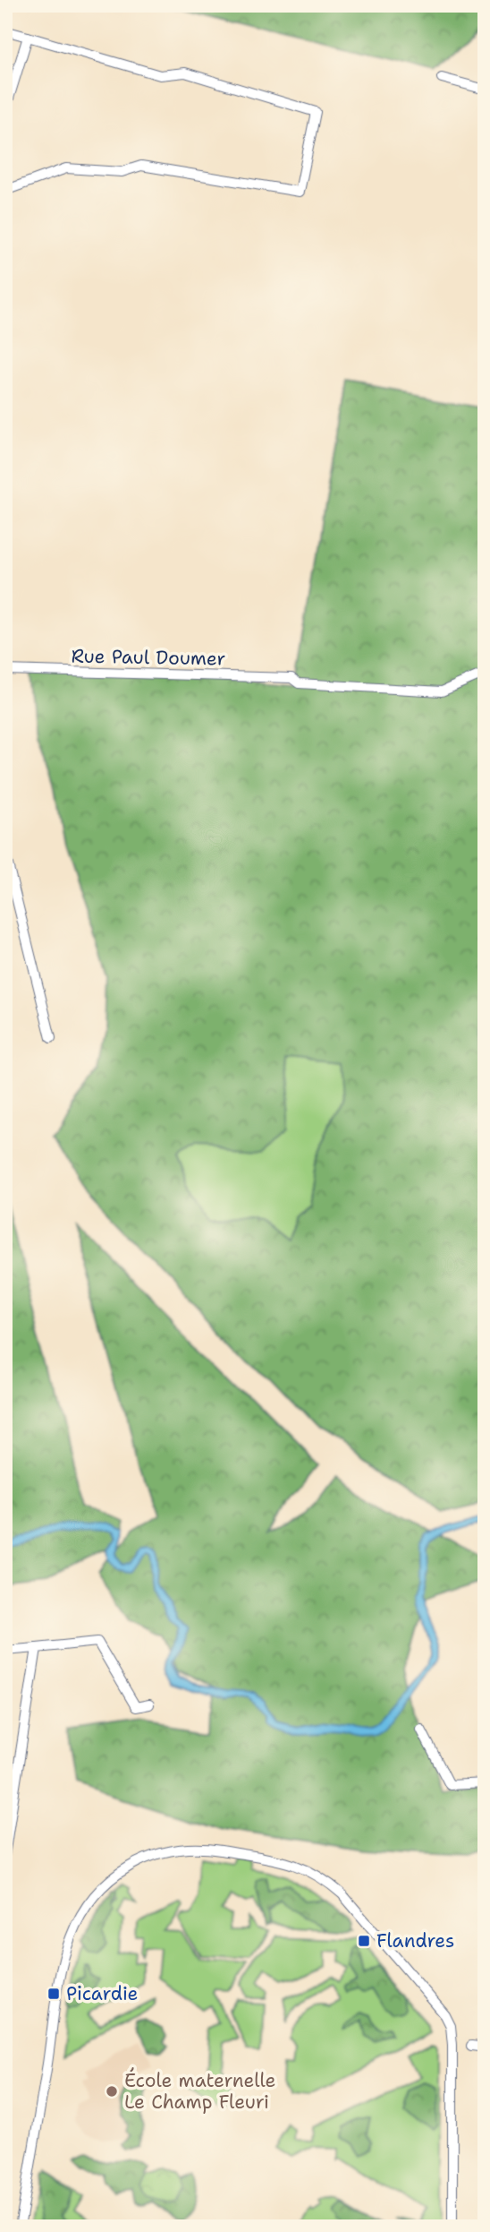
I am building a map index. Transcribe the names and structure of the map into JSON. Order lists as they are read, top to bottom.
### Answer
{
  "streets": {
    "street": ["Rue Paul Doumer"]
  },
  "places": {
    "transit": ["Flandres", "Picardie"],
    "other": ["École maternelle Le Champ Fleuri"]
  }
}
